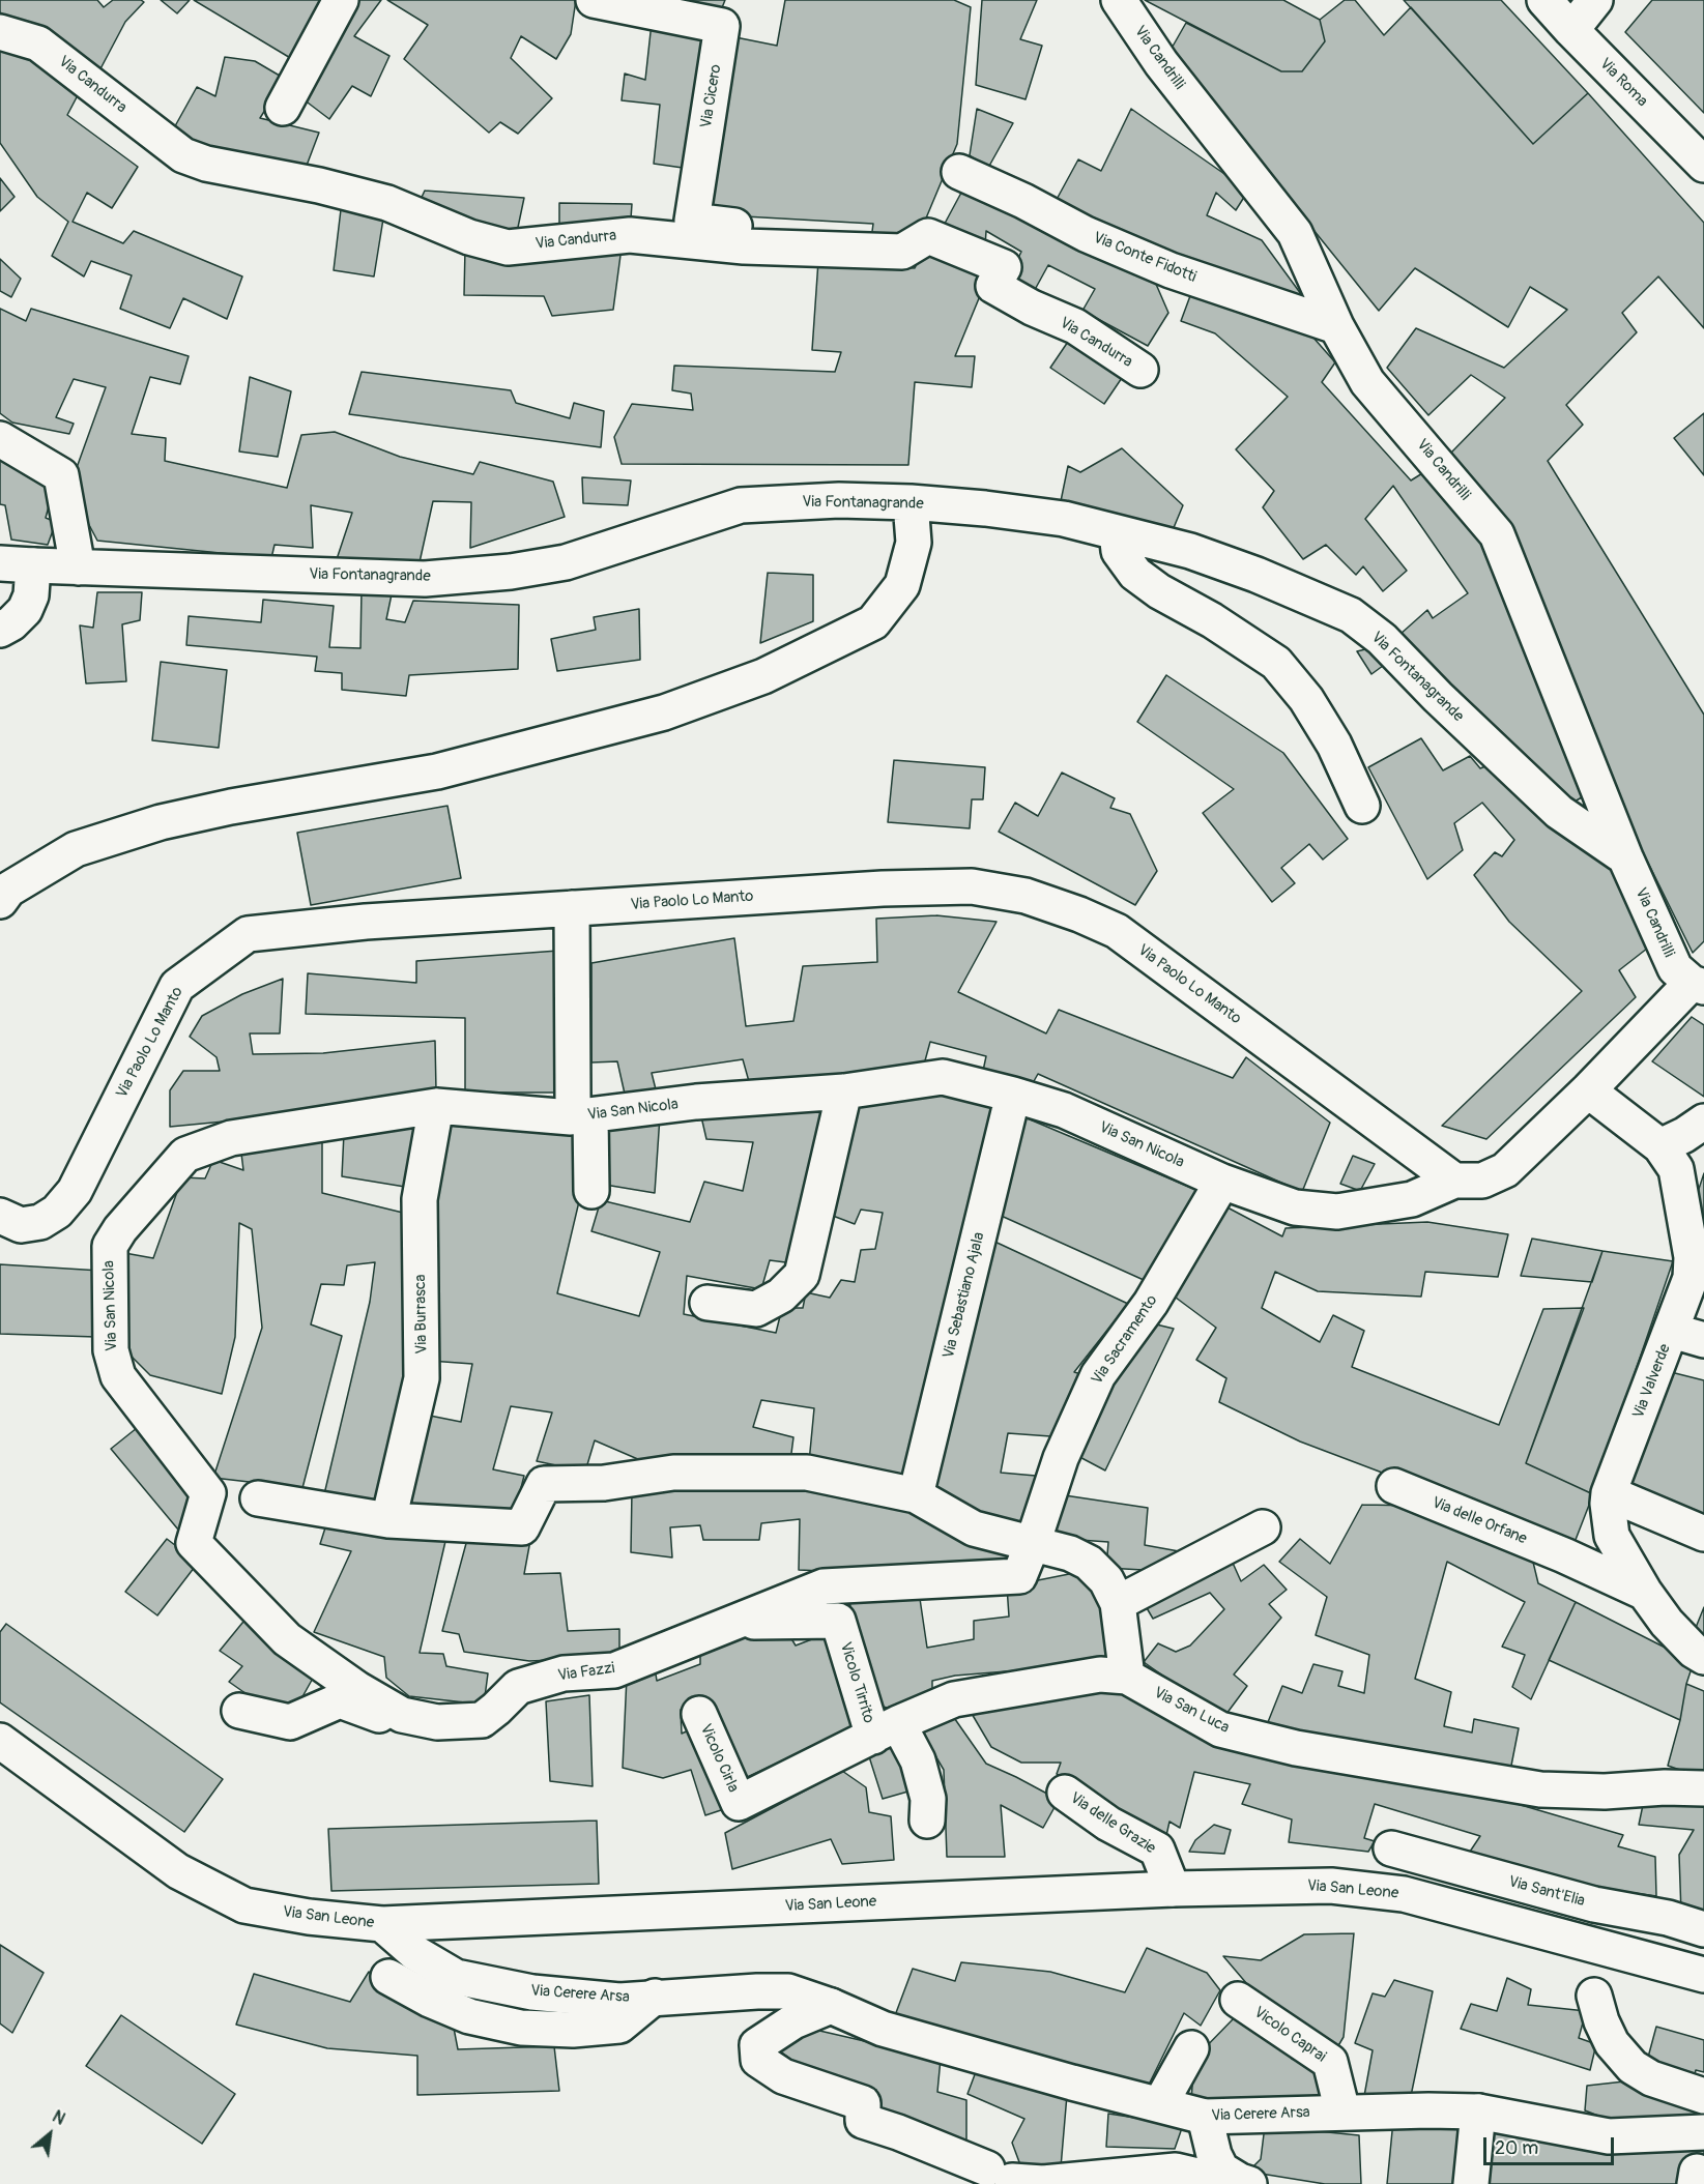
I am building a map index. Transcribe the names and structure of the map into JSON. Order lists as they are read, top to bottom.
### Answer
{
  "streets": {
    "street": [
      "Via Candrilli",
      "Via Roma",
      "Via Candurra",
      "Via Cicero",
      "Via Conte Fidotti",
      "Via Fontanagrande",
      "Via Paolo Lo Manto",
      "Via San Nicola",
      "Via Sebastiano Ajala",
      "Via Burrasca",
      "Via Sacramento",
      "Via Valverde",
      "Via delle Orfane",
      "Via Fazzi",
      "Vicolo Tirrito",
      "Via San Luca",
      "Vicolo Cirla",
      "Via delle Grazie",
      "Via San Leone",
      "Via Sant'Elia",
      "Via Cerere Arsa",
      "Vicolo Caprai"
    ]
  },
  "crossings": [
    ["Via Candrilli", "Via Conte Fidotti"],
    ["Via Candrilli", "Via Fontanagrande"],
    ["Via Candurra", "Via Cicero"],
    ["Via Paolo Lo Manto", "Via San Nicola"],
    ["Via San Nicola", "Via Sebastiano Ajala"],
    ["Via San Nicola", "Via Burrasca"],
    ["Via San Nicola", "Via Sacramento"],
    ["Via San Nicola", "Via Fazzi"],
    ["Via Sacramento", "Via Fazzi"],
    ["Via Fazzi", "Vicolo Tirrito"],
    ["Vicolo Tirrito", "Via San Luca"],
    ["Via San Luca", "Vicolo Cirla"],
    ["Via delle Grazie", "Via San Leone"],
    ["Via San Leone", "Via Cerere Arsa"],
    ["Via Cerere Arsa", "Vicolo Caprai"]
  ],
  "scale_bar": "20 m",
  "north": "top right"
}
